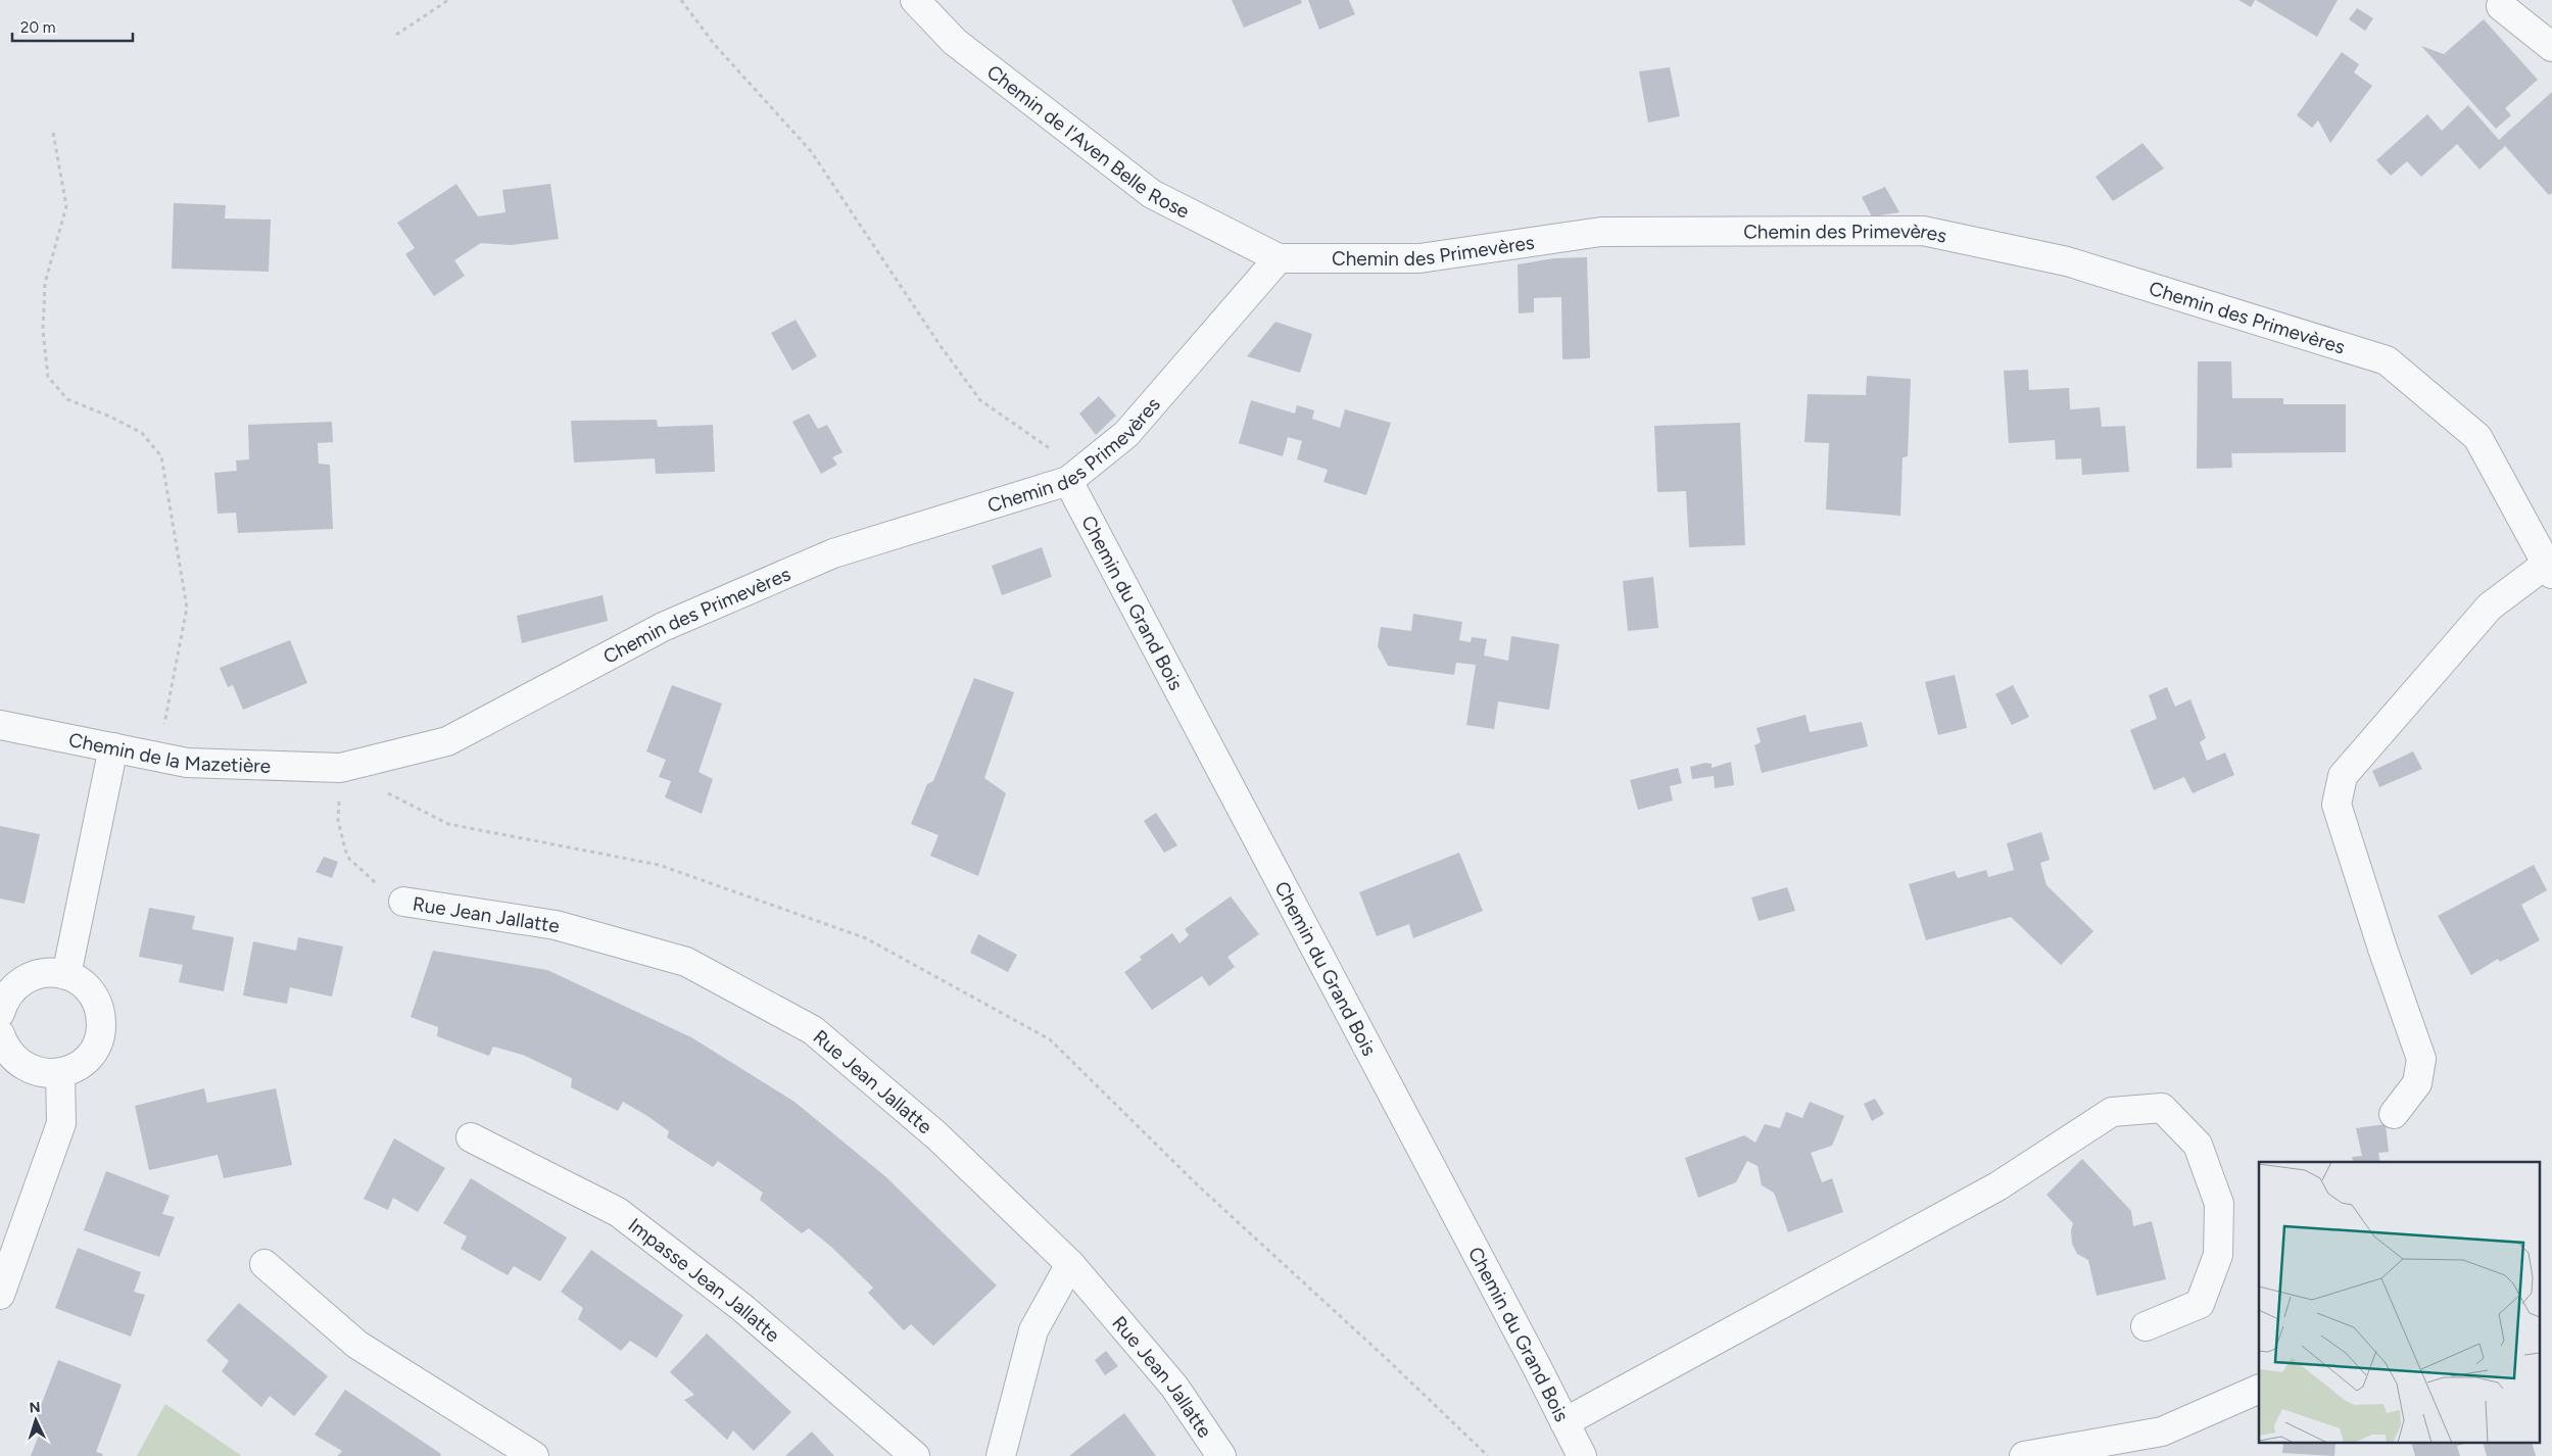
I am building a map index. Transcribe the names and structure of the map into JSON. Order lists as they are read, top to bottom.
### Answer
{
  "streets": {
    "street": [
      "Chemin de l'Aven Belle Rose",
      "Chemin des Primevères",
      "Chemin du Grand Bois",
      "Chemin de la Mazetière",
      "Rue Jean Jallatte",
      "Impasse Jean Jallatte"
    ]
  },
  "crossings": [
    ["Chemin de l'Aven Belle Rose", "Chemin des Primevères"],
    ["Chemin des Primevères", "Chemin du Grand Bois"],
    ["Chemin des Primevères", "Chemin de la Mazetière"]
  ],
  "scale_bar": "20 m",
  "north": "top"
}
